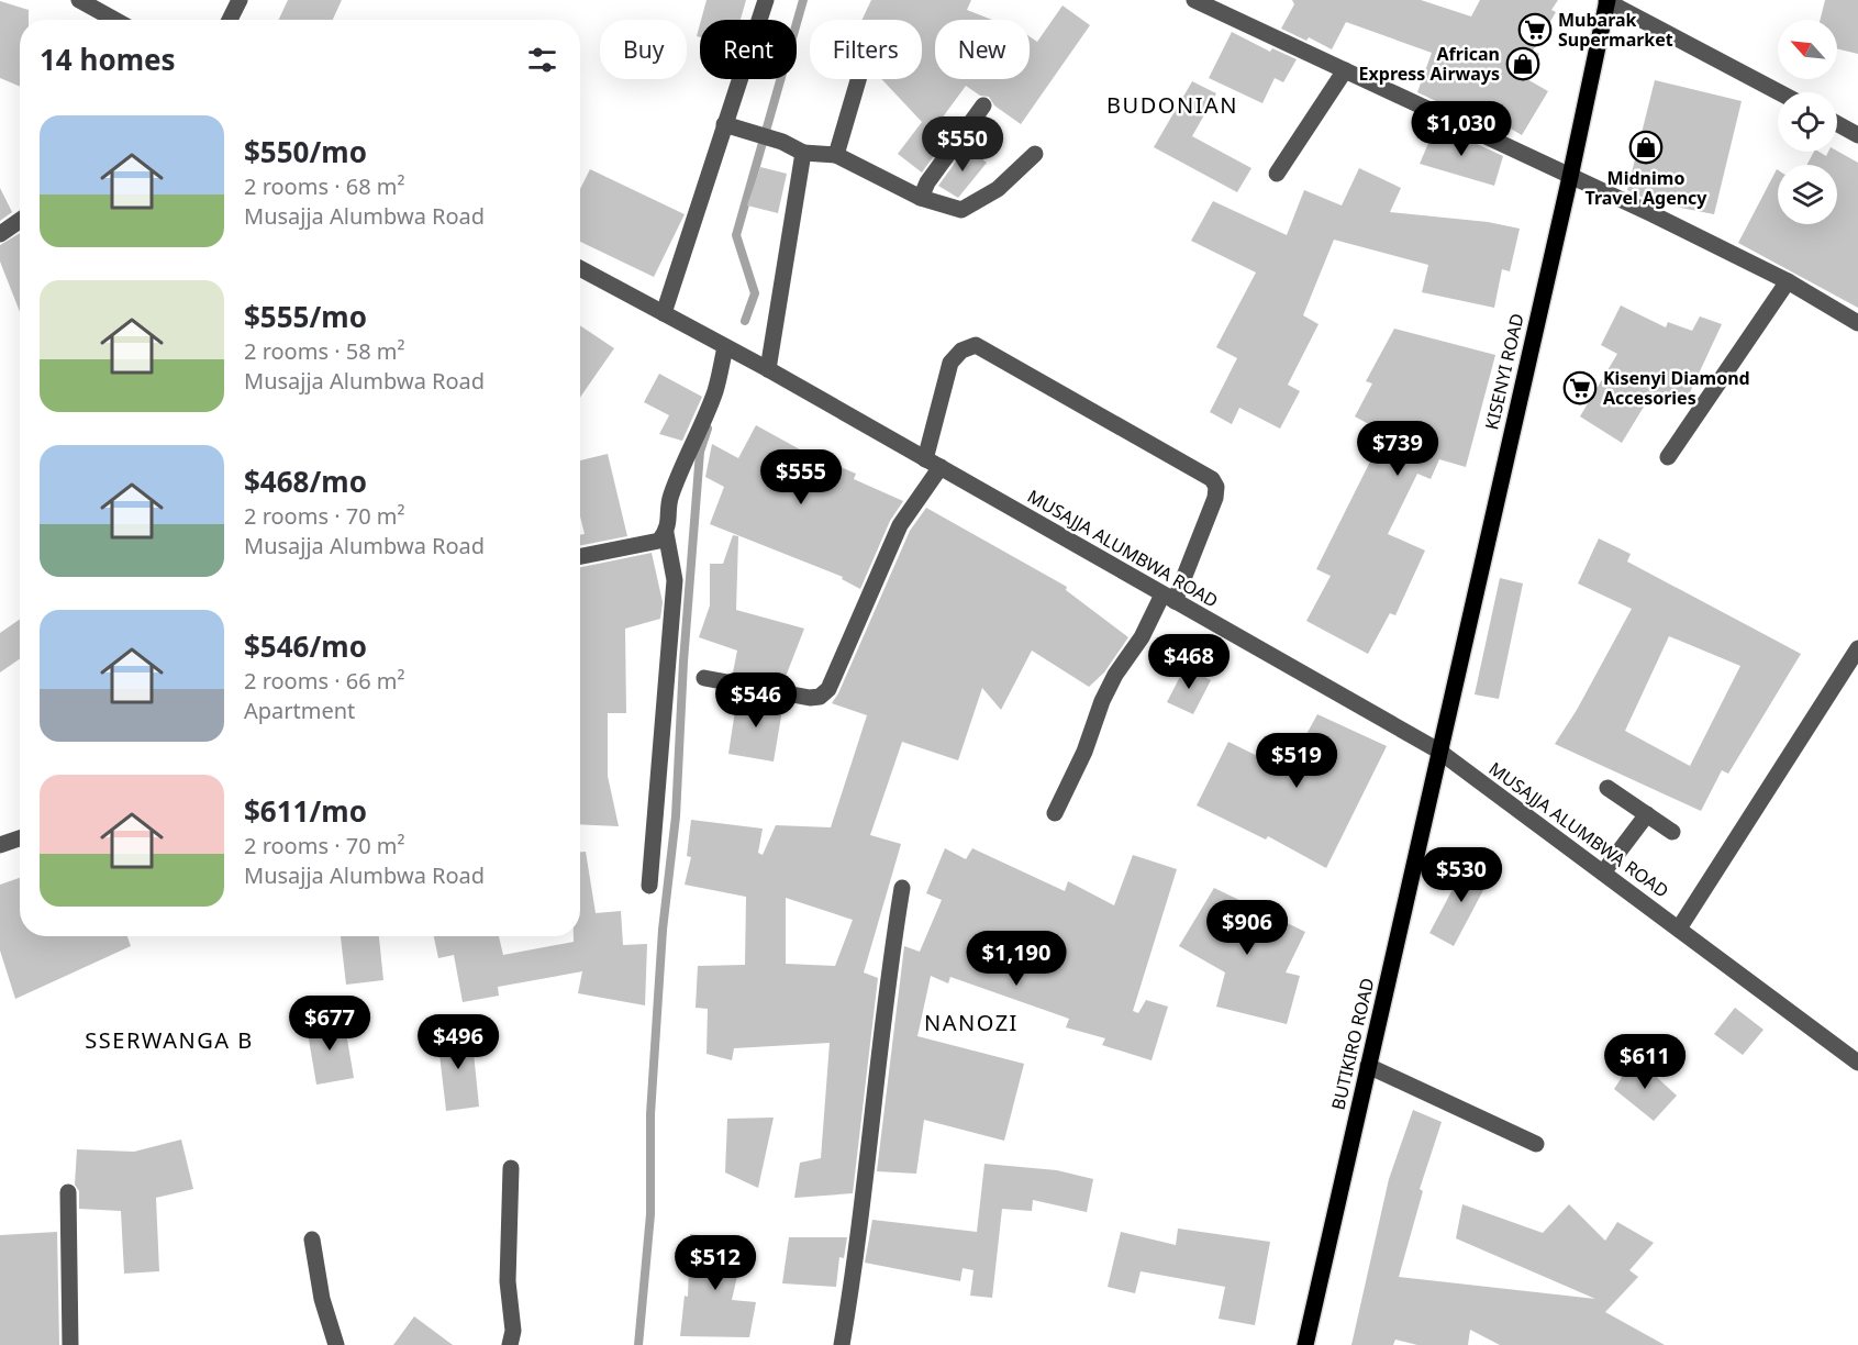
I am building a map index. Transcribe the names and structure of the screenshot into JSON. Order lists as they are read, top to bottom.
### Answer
{
  "streets": {
    "main road": ["KISENYI ROAD", "BUTIKIRO ROAD"],
    "street": ["MUSAJJA ALUMBWA ROAD"]
  },
  "crossings": [
    ["KISENYI ROAD", "MUSAJJA ALUMBWA ROAD"],
    ["KISENYI ROAD", "BUTIKIRO ROAD"],
    ["MUSAJJA ALUMBWA ROAD", "BUTIKIRO ROAD"]
  ],
  "districts": ["BUDONIAN", "NANOZI", "SSERWANGA B"],
  "places": {
    "supermarket": ["Mubarak Supermarket", "Kisenyi Diamond Accesories"],
    "shop": ["African Express Airways", "Midnimo Travel Agency"]
  },
  "north": "top left",
  "page": {
    "chip": [
      "Buy",
      "Rent",
      "Filters",
      "New"
    ],
    "heading": "14 homes",
    "list": [
      {
        "name": "$550/mo",
        "note": "2 rooms · 68 m² · Musajja Alumbwa Road"
      },
      {
        "name": "$555/mo",
        "note": "2 rooms · 58 m² · Musajja Alumbwa Road"
      },
      {
        "name": "$468/mo",
        "note": "2 rooms · 70 m² · Musajja Alumbwa Road"
      },
      {
        "name": "$546/mo",
        "note": "2 rooms · 66 m² · Apartment"
      },
      {
        "name": "$611/mo",
        "note": "2 rooms · 70 m² · Musajja Alumbwa Road"
      }
    ],
    "price": [
      "$1,030",
      "$550",
      "$739",
      "$555",
      "$468",
      "$546",
      "$519",
      "$530",
      "$906",
      "$1,190",
      "$677",
      "$496",
      "$611",
      "$512"
    ]
  }
}
